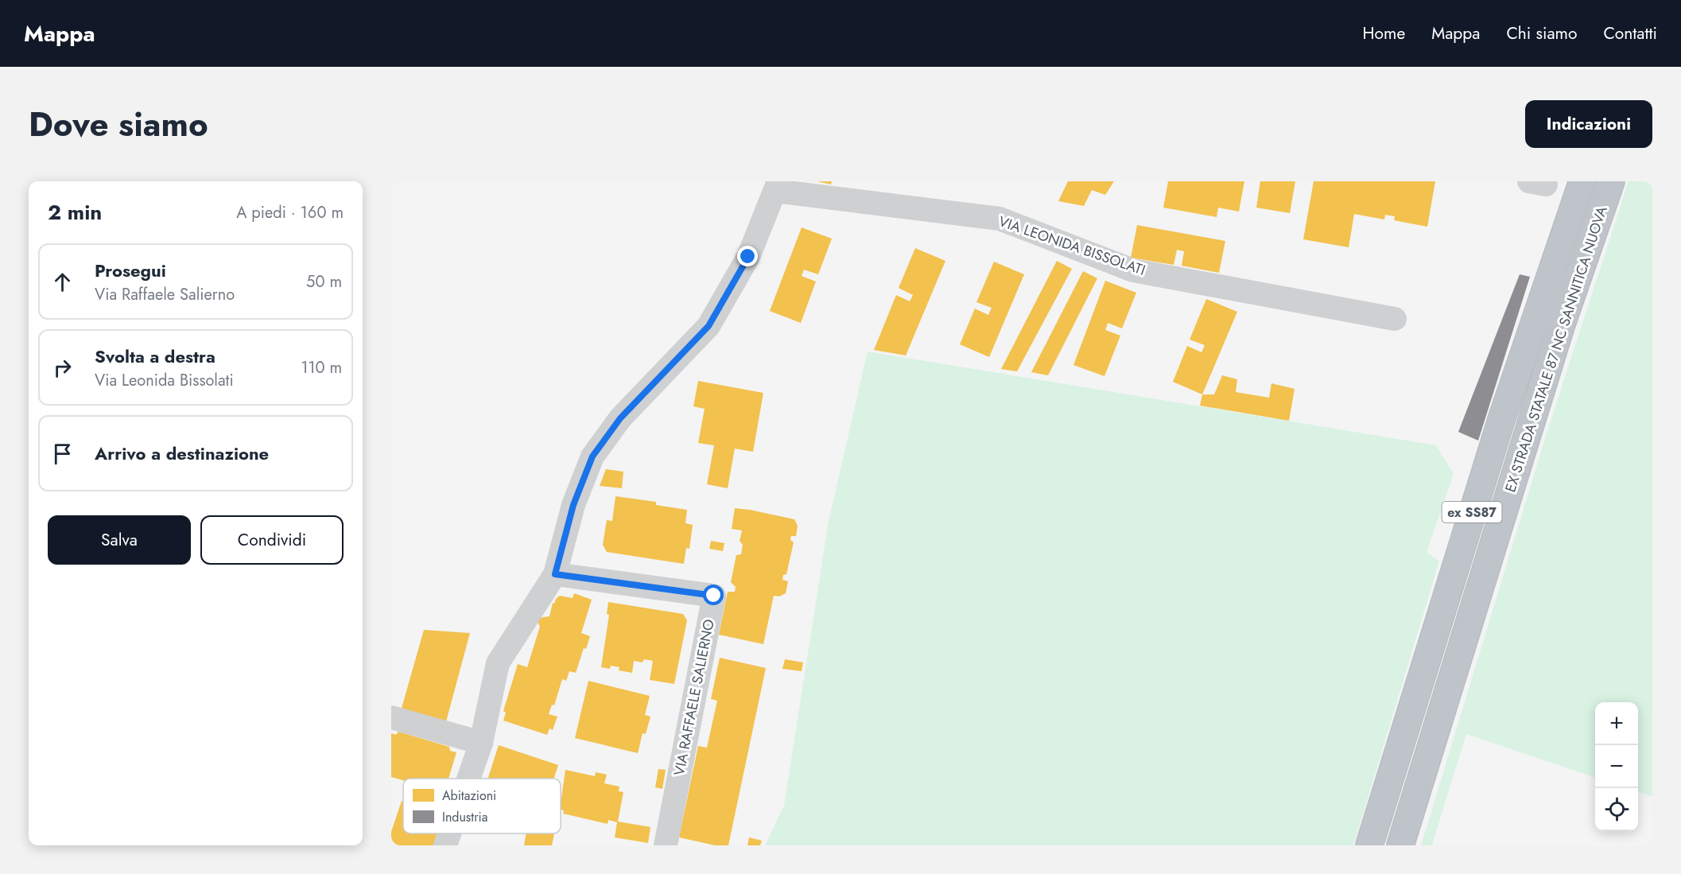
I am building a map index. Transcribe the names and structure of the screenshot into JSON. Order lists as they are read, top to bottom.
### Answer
{
  "streets": {
    "highway": ["EX STRADA STATALE 87 NC SANNITICA NUOVA", "ex SS87"],
    "street": ["VIA LEONIDA BISSOLATI", "VIA RAFFAELE SALIERNO"]
  },
  "crossings": [
    ["VIA LEONIDA BISSOLATI", "VIA RAFFAELE SALIERNO"]
  ],
  "legend": ["Abitazioni", "Industria"],
  "page": {
    "header": "Mappa",
    "nav": [
      "Home",
      "Mappa",
      "Chi siamo",
      "Contatti"
    ],
    "title": "Dove siamo",
    "buttons": [
      "Indicazioni",
      ["Salva", "Condividi"]
    ],
    "heading": ["2 min", "A piedi · 160 m"],
    "list": [
      ["Prosegui", "Via Raffaele Salierno", "50 m"],
      ["Svolta a destra", "Via Leonida Bissolati", "110 m"],
      "Arrivo a destinazione"
    ],
    "map_buttons": ["+", "−"]
  }
}
